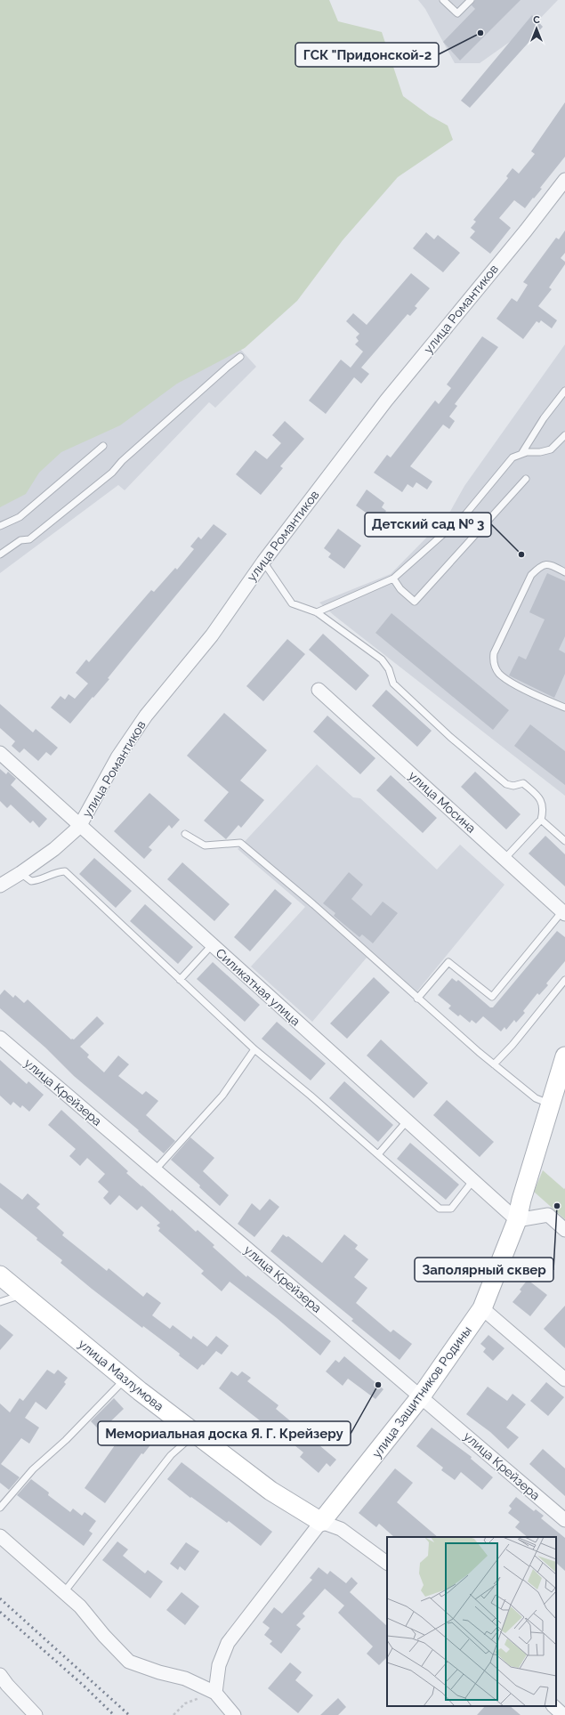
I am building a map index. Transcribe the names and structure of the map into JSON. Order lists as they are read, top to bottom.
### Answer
{
  "streets": {
    "street": [
      "улица Романтиков",
      "улица Мосина",
      "Силикатная улица",
      "улица Крейзера",
      "улица Мазлумова",
      "улица Защитников Родины"
    ]
  },
  "crossings": [
    ["улица Романтиков", "Силикатная улица"],
    ["Силикатная улица", "улица Защитников Родины"],
    ["улица Крейзера", "улица Защитников Родины"],
    ["улица Мазлумова", "улица Защитников Родины"]
  ],
  "places": [
    "ГСК \"Придонской-2",
    "Детский сад № 3",
    "Заполярный сквер",
    "Мемориальная доска Я. Г. Крейзеру"
  ],
  "north": "top"
}
